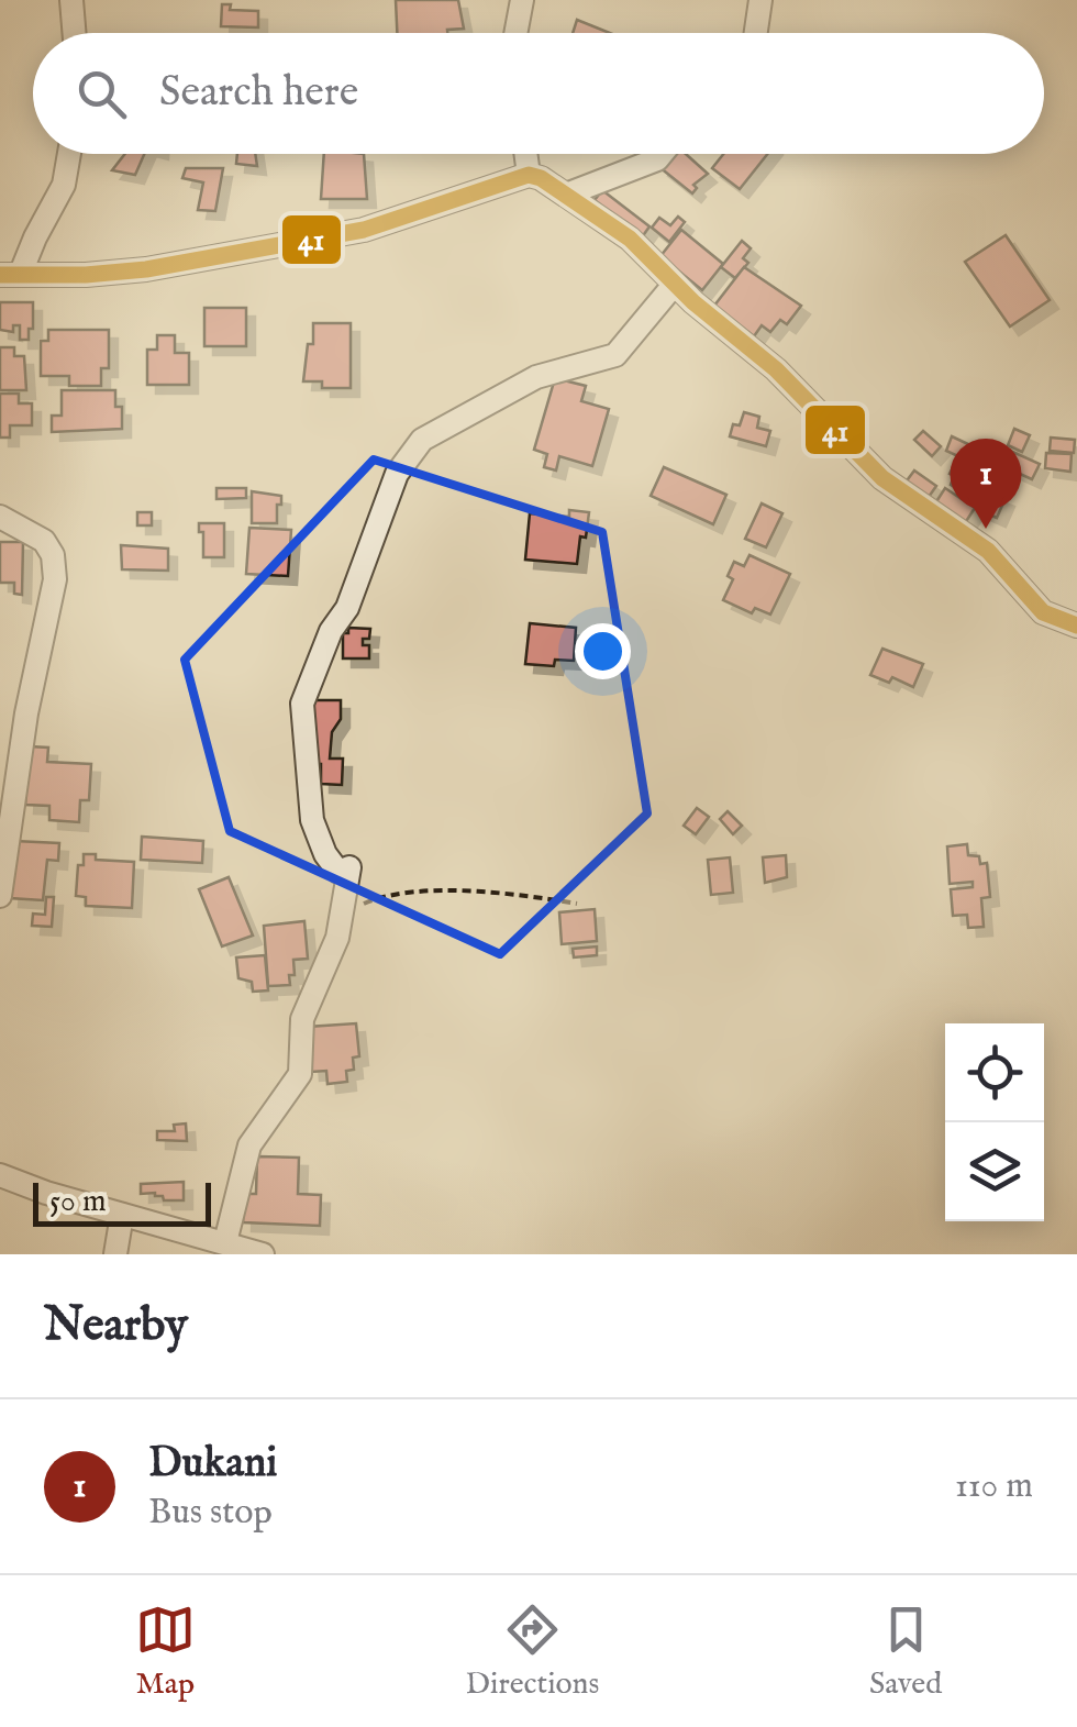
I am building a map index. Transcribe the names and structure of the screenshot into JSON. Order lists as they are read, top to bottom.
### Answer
{
  "lines": ["transit line 41"],
  "scale_bar": "50 m",
  "page": {
    "search": "Search here",
    "pins": "1",
    "scale": "50 m",
    "heading": "Nearby",
    "list": [
      {
        "mark": "1",
        "name": "Dukani",
        "note": "Bus stop",
        "value": "110 m"
      }
    ],
    "nav": ["Map", "Directions", "Saved"]
  }
}
